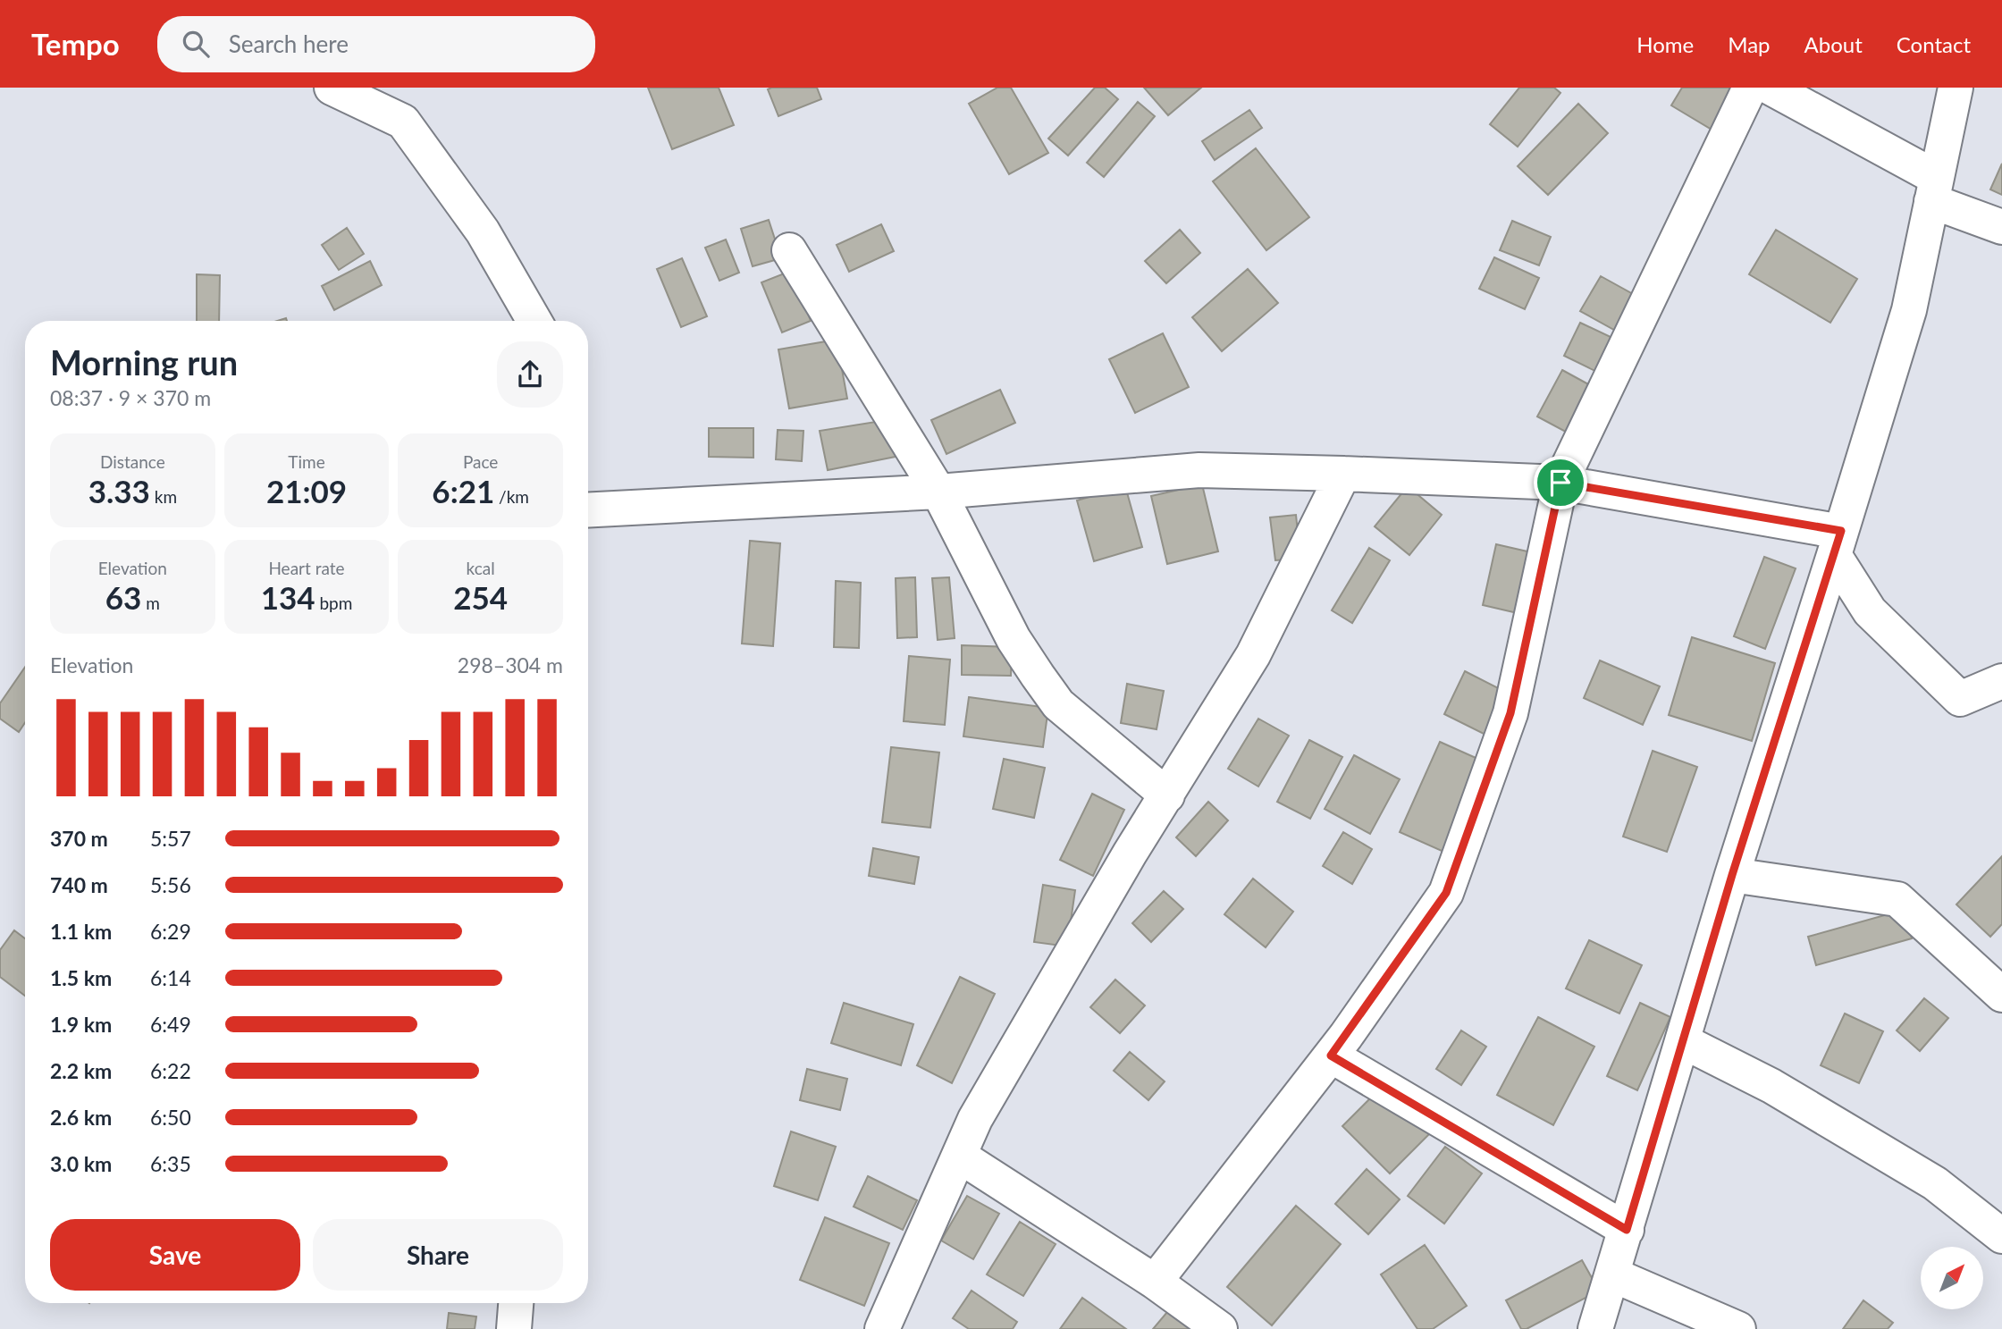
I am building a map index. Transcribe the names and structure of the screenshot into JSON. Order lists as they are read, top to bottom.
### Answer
{
  "north": "top right",
  "page": {
    "header": "Tempo",
    "search": "Search here",
    "nav": [
      "Home",
      "Map",
      "About",
      "Contact"
    ],
    "heading": ["Morning run", "08:37 · 9 × 370 m"],
    "stats": [
      ["Distance", "3.33 km"],
      ["Time", "21:09"],
      ["Pace", "6:21 /km"],
      ["Elevation", "63 m"],
      ["Heart rate", "134 bpm"],
      ["kcal", "254"]
    ],
    "chart": ["Elevation", "298–304 m"],
    "list": [
      {
        "name": "370 m",
        "note": "5:57"
      },
      {
        "name": "740 m",
        "note": "5:56"
      },
      {
        "name": "1.1 km",
        "note": "6:29"
      },
      {
        "name": "1.5 km",
        "note": "6:14"
      },
      {
        "name": "1.9 km",
        "note": "6:49"
      },
      {
        "name": "2.2 km",
        "note": "6:22"
      },
      {
        "name": "2.6 km",
        "note": "6:50"
      },
      {
        "name": "3.0 km",
        "note": "6:35"
      }
    ],
    "buttons": ["Save", "Share"]
  }
}
